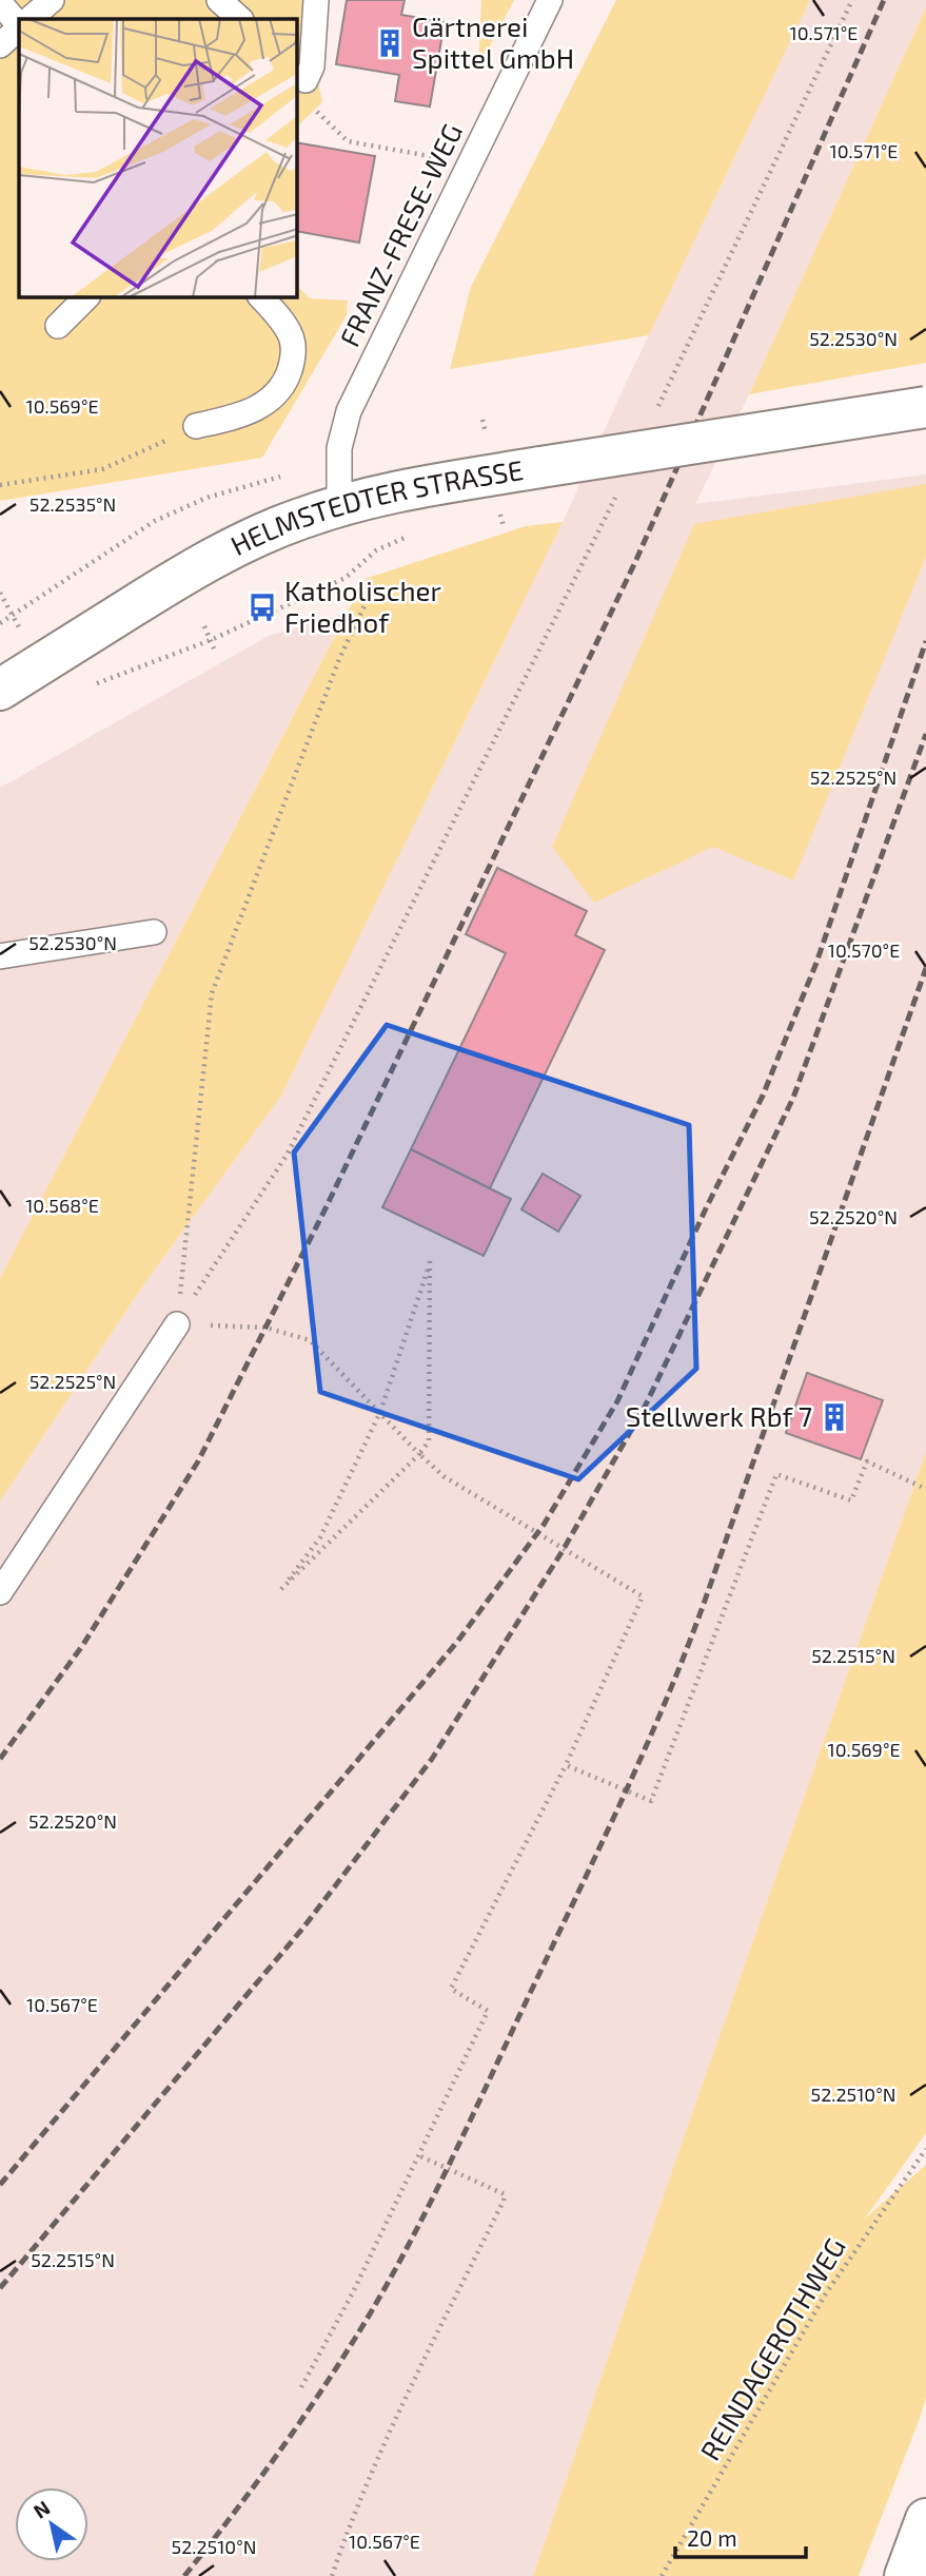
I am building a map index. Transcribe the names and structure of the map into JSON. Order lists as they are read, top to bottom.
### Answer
{
  "streets": {
    "main road": ["HELMSTEDTER STRASSE"],
    "lane": ["FRANZ-FRESE-WEG"],
    "path": ["REINDAGEROTHWEG"]
  },
  "crossings": [
    ["FRANZ-FRESE-WEG", "HELMSTEDTER STRASSE"]
  ],
  "places": {
    "building": ["Gärtnerei Spittel GmbH", "Stellwerk Rbf 7"],
    "bus stop": ["Katholischer Friedhof"]
  },
  "scale_bar": "20 m",
  "north": "top left",
  "coordinates": [
    "10.571°E",
    "52.2530°N",
    "10.569°E",
    "52.2535°N",
    "52.2525°N",
    "10.570°E",
    "10.568°E",
    "52.2520°N",
    "52.2515°N",
    "10.567°E",
    "52.2510°N"
  ]
}
